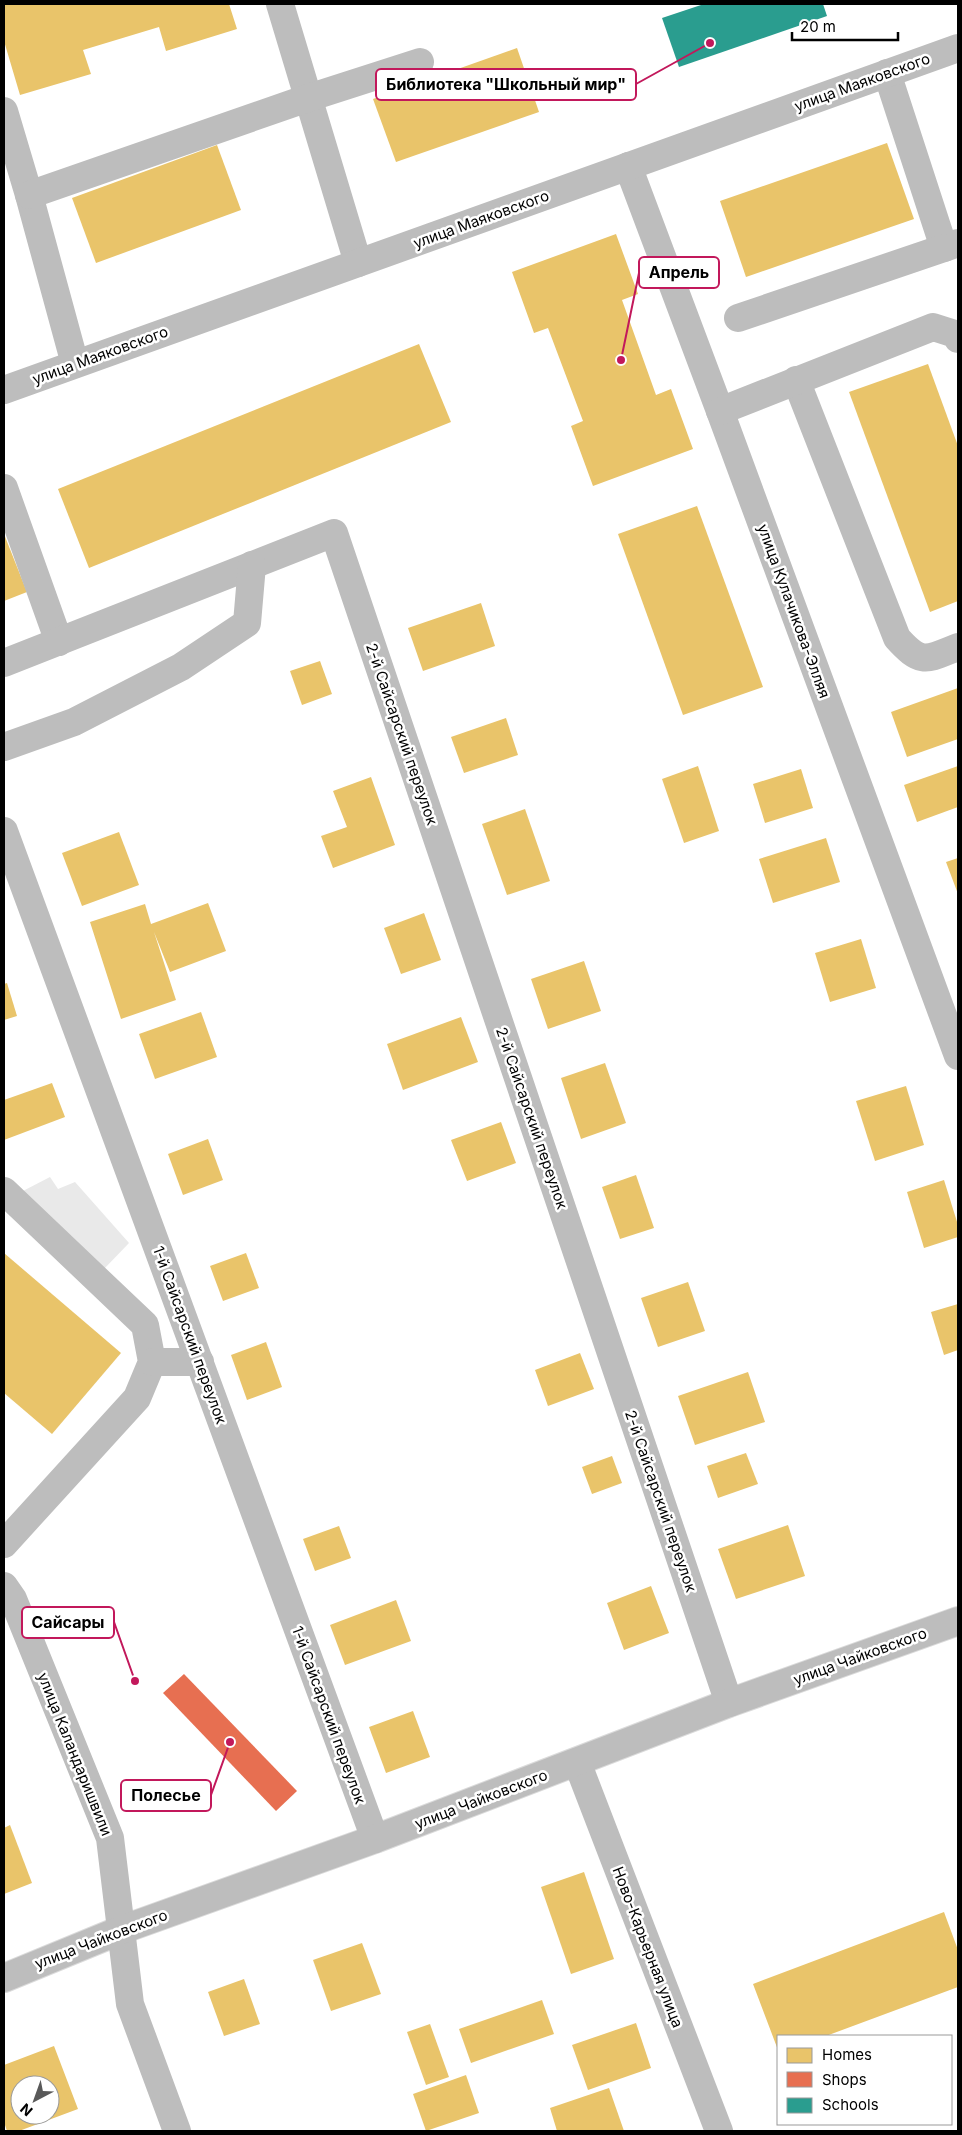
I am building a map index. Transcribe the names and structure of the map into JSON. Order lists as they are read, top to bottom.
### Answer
{
  "streets": {
    "street": [
      "улица Маяковского",
      "улица Кулачикова-Элляя",
      "2-й Сайсарский переулок",
      "1-й Сайсарский переулок",
      "улица Чайковского",
      "улица Каландаришвили",
      "Ново-Карьерная улица"
    ]
  },
  "crossings": [
    ["улица Маяковского", "улица Кулачикова-Элляя"],
    ["2-й Сайсарский переулок", "улица Чайковского"],
    ["1-й Сайсарский переулок", "улица Чайковского"],
    ["улица Чайковского", "улица Каландаришвили"],
    ["улица Чайковского", "Ново-Карьерная улица"]
  ],
  "places": [
    "Библиотека \"Школьный мир\"",
    "Апрель",
    "Сайсары",
    "Полесье"
  ],
  "legend": ["Homes", "Shops", "Schools"],
  "scale_bar": "20 m",
  "north": "bottom left"
}
